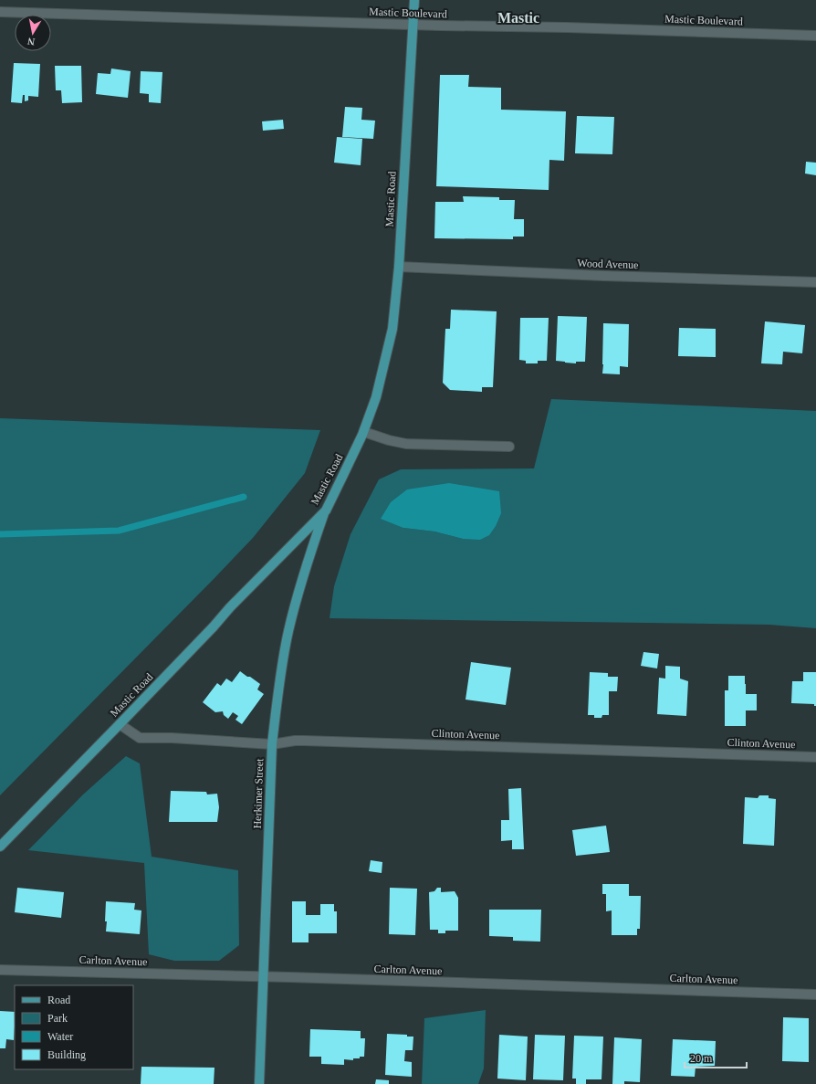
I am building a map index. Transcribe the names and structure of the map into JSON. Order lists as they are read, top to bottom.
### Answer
{
  "streets": {
    "main road": ["Mastic Road", "Herkimer Street"],
    "street": [
      "Mastic Boulevard",
      "Wood Avenue",
      "Clinton Avenue",
      "Carlton Avenue"
    ]
  },
  "crossings": [
    ["Mastic Boulevard", "Mastic Road"],
    ["Mastic Road", "Wood Avenue"],
    ["Mastic Road", "Clinton Avenue"],
    ["Mastic Road", "Herkimer Street"],
    ["Clinton Avenue", "Herkimer Street"],
    ["Herkimer Street", "Carlton Avenue"]
  ],
  "districts": ["Mastic"],
  "legend": [
    "Road",
    "Park",
    "Water",
    "Building"
  ],
  "scale_bar": "20 m",
  "north": "bottom"
}
